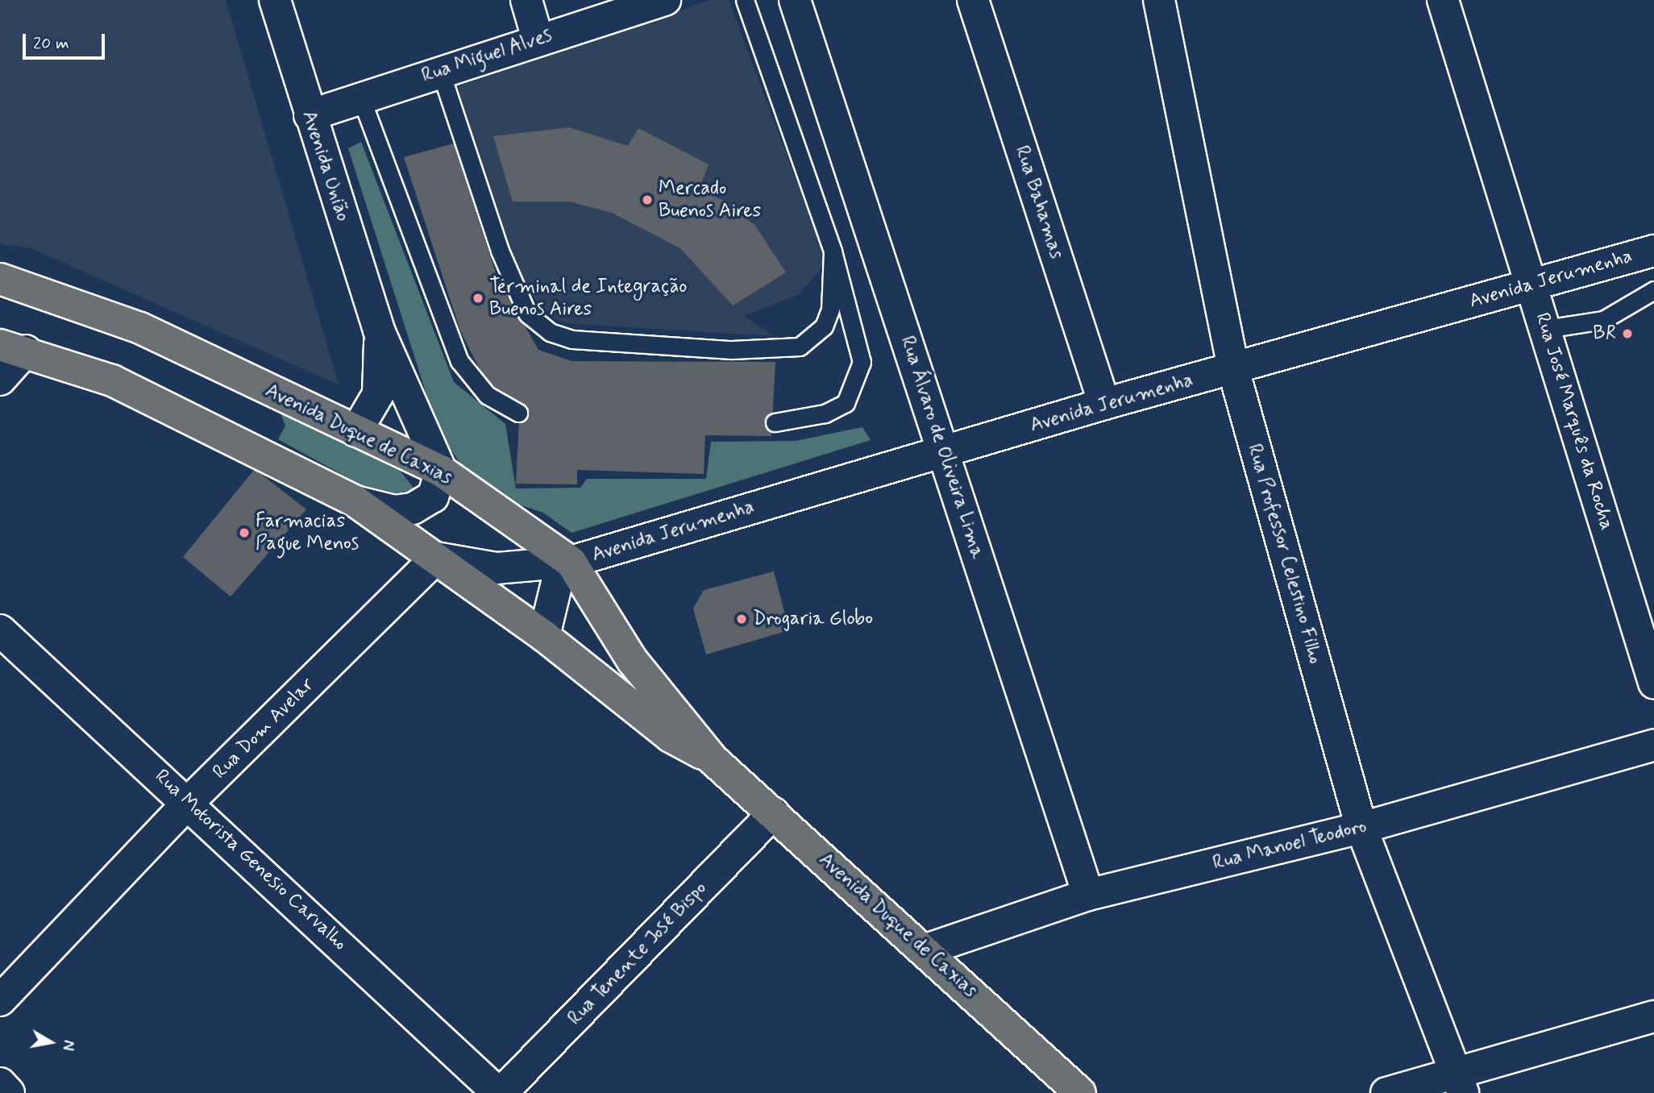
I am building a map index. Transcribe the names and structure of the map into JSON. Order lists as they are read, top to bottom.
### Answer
{
  "streets": {
    "main road": ["Avenida Duque de Caxias"],
    "street": [
      "Rua Miguel Alves",
      "Avenida União",
      "Rua Bahamas",
      "Avenida Jerumenha",
      "Rua José Marquês da Rocha",
      "Rua Álvaro de Oliveira Lima",
      "Rua Professor Celestino Filho",
      "Rua Dom Avelar",
      "Rua Manoel Teodoro",
      "Rua Motorista Genesio Carvalho",
      "Rua Tenente José Bispo"
    ]
  },
  "crossings": [
    ["Rua Miguel Alves", "Avenida União"],
    ["Avenida União", "Avenida Duque de Caxias"],
    ["Rua Bahamas", "Avenida Jerumenha"],
    ["Avenida Jerumenha", "Rua José Marquês da Rocha"],
    ["Avenida Jerumenha", "Avenida Duque de Caxias"],
    ["Avenida Jerumenha", "Rua Álvaro de Oliveira Lima"],
    ["Avenida Jerumenha", "Rua Professor Celestino Filho"],
    ["Avenida Jerumenha", "Rua Dom Avelar"],
    ["Avenida Duque de Caxias", "Rua Dom Avelar"],
    ["Avenida Duque de Caxias", "Rua Manoel Teodoro"],
    ["Avenida Duque de Caxias", "Rua Tenente José Bispo"],
    ["Rua Álvaro de Oliveira Lima", "Rua Manoel Teodoro"],
    ["Rua Professor Celestino Filho", "Rua Manoel Teodoro"],
    ["Rua Dom Avelar", "Rua Motorista Genesio Carvalho"],
    ["Rua Motorista Genesio Carvalho", "Rua Tenente José Bispo"]
  ],
  "places": [
    "Mercado Buenos Aires",
    "Terminal de Integração Buenos Aires",
    "BR",
    "Farmacias Pague Menos",
    "Drogaria Globo"
  ],
  "scale_bar": "20 m",
  "north": "right"
}
